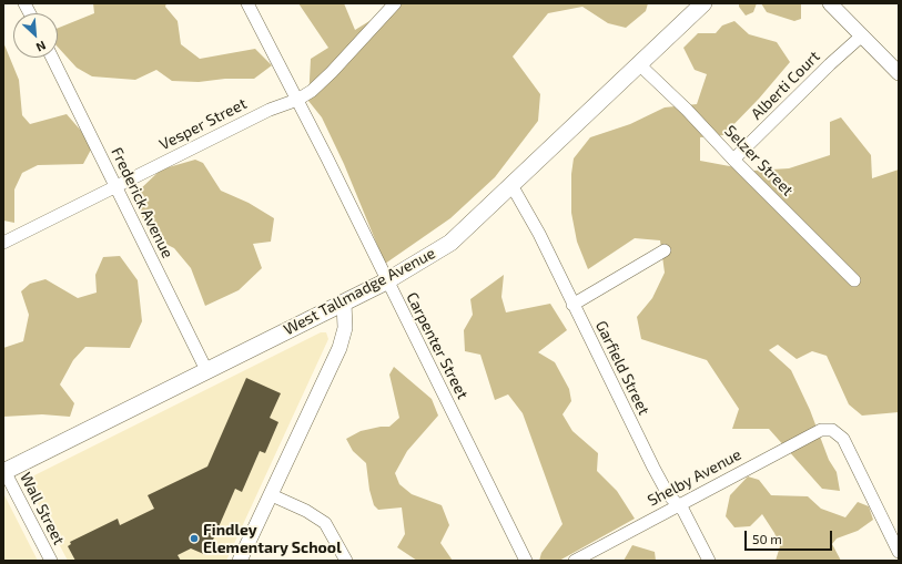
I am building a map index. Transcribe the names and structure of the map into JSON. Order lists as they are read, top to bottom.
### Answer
{
  "streets": {
    "main road": ["West Tallmadge Avenue"],
    "street": [
      "Alberti Court",
      "Vesper Street",
      "Selzer Street",
      "Frederick Avenue",
      "Carpenter Street",
      "Garfield Street",
      "Shelby Avenue",
      "Wall Street"
    ]
  },
  "crossings": [
    ["Alberti Court", "Selzer Street"],
    ["Vesper Street", "Frederick Avenue"],
    ["Vesper Street", "Carpenter Street"],
    ["Selzer Street", "West Tallmadge Avenue"],
    ["Frederick Avenue", "West Tallmadge Avenue"],
    ["West Tallmadge Avenue", "Carpenter Street"],
    ["West Tallmadge Avenue", "Garfield Street"],
    ["West Tallmadge Avenue", "Wall Street"],
    ["Garfield Street", "Shelby Avenue"]
  ],
  "places": ["Findley Elementary School"],
  "scale_bar": "50 m",
  "north": "bottom right"
}
